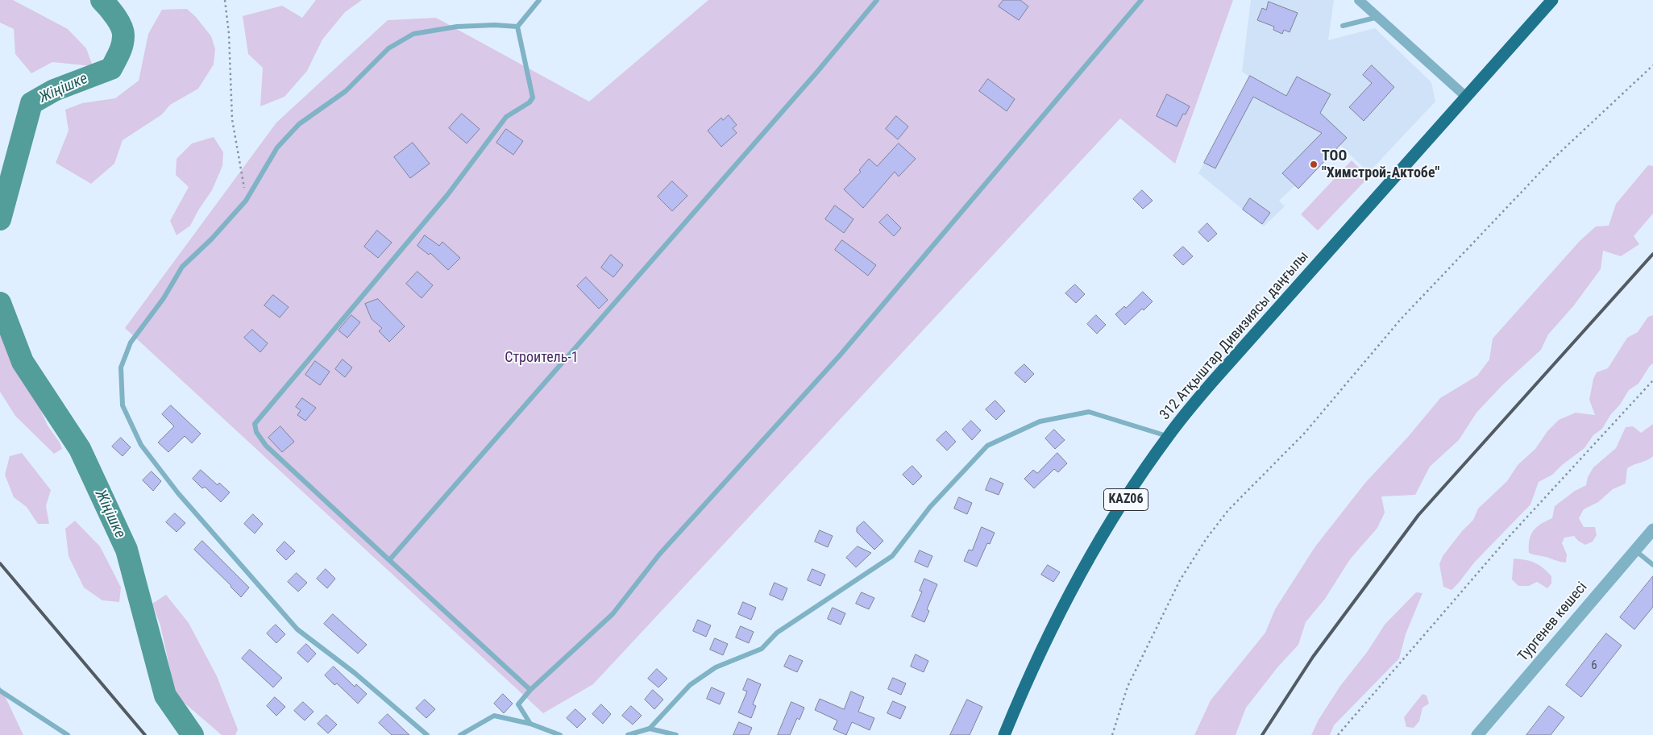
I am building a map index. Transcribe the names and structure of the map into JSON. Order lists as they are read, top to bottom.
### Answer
{
  "streets": {
    "highway": ["312 Атқыштар Дивизиясы даңғылы", "KАZ06"],
    "street": ["Тургенев көшесі"]
  },
  "water": ["Жіңішке"],
  "parks": ["Строитель-1"],
  "places": ["ТОО \"Химстрой-Актобе\""],
  "house_numbers": ["6"]
}
